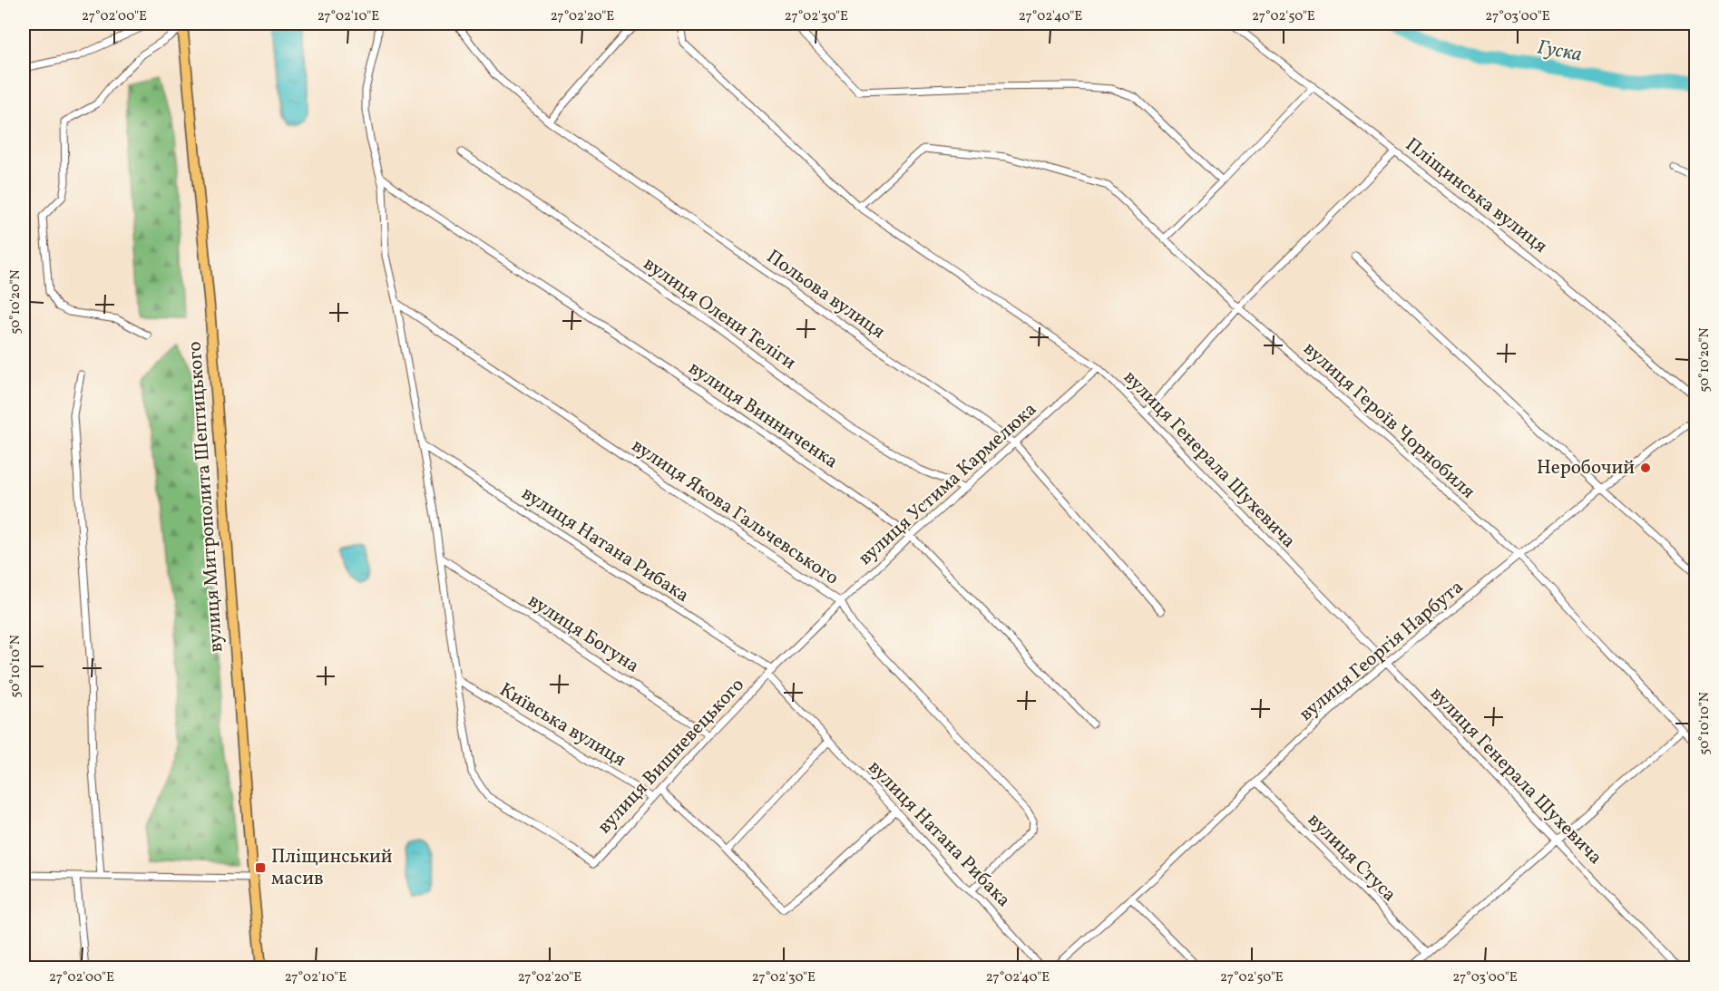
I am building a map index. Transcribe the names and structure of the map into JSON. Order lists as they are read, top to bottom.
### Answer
{
  "streets": {
    "main road": ["вулиця Митрополита Шептицького"],
    "street": [
      "Пліщинська вулиця",
      "Польова вулиця",
      "вулиця Олени Теліги",
      "вулиця Винниченка",
      "вулиця Героїв Чорнобиля",
      "вулиця Генерала Шухевича",
      "вулиця Устима Кармелюка",
      "вулиця Якова Гальчевського",
      "вулиця Натана Рибака",
      "вулиця Богуна",
      "вулиця Георгія Нарбута",
      "Київська вулиця",
      "вулиця Вишневецького",
      "вулиця Стуса"
    ]
  },
  "crossings": [
    ["Польова вулиця", "вулиця Устима Кармелюка"],
    ["вулиця Олени Теліги", "вулиця Устима Кармелюка"],
    ["вулиця Винниченка", "вулиця Устима Кармелюка"],
    ["вулиця Героїв Чорнобиля", "вулиця Генерала Шухевича"],
    ["вулиця Героїв Чорнобиля", "вулиця Георгія Нарбута"],
    ["вулиця Генерала Шухевича", "вулиця Устима Кармелюка"],
    ["вулиця Генерала Шухевича", "вулиця Георгія Нарбута"],
    ["вулиця Устима Кармелюка", "вулиця Якова Гальчевського"],
    ["вулиця Устима Кармелюка", "вулиця Натана Рибака"],
    ["вулиця Устима Кармелюка", "вулиця Вишневецького"],
    ["вулиця Якова Гальчевського", "вулиця Натана Рибака"],
    ["вулиця Натана Рибака", "вулиця Вишневецького"],
    ["вулиця Богуна", "вулиця Вишневецького"],
    ["вулиця Георгія Нарбута", "вулиця Стуса"],
    ["Київська вулиця", "вулиця Вишневецького"]
  ],
  "water": ["Гуска"],
  "places": {
    "other": ["Неробочий"],
    "transit": ["Пліщинський масив"]
  },
  "coordinates": [
    "27°02'00\"E",
    "27°02'10\"E",
    "27°02'20\"E",
    "27°02'30\"E",
    "27°02'40\"E",
    "27°02'50\"E",
    "27°03'00\"E",
    "50°10'20\"N",
    "50°10'10\"N"
  ]
}
